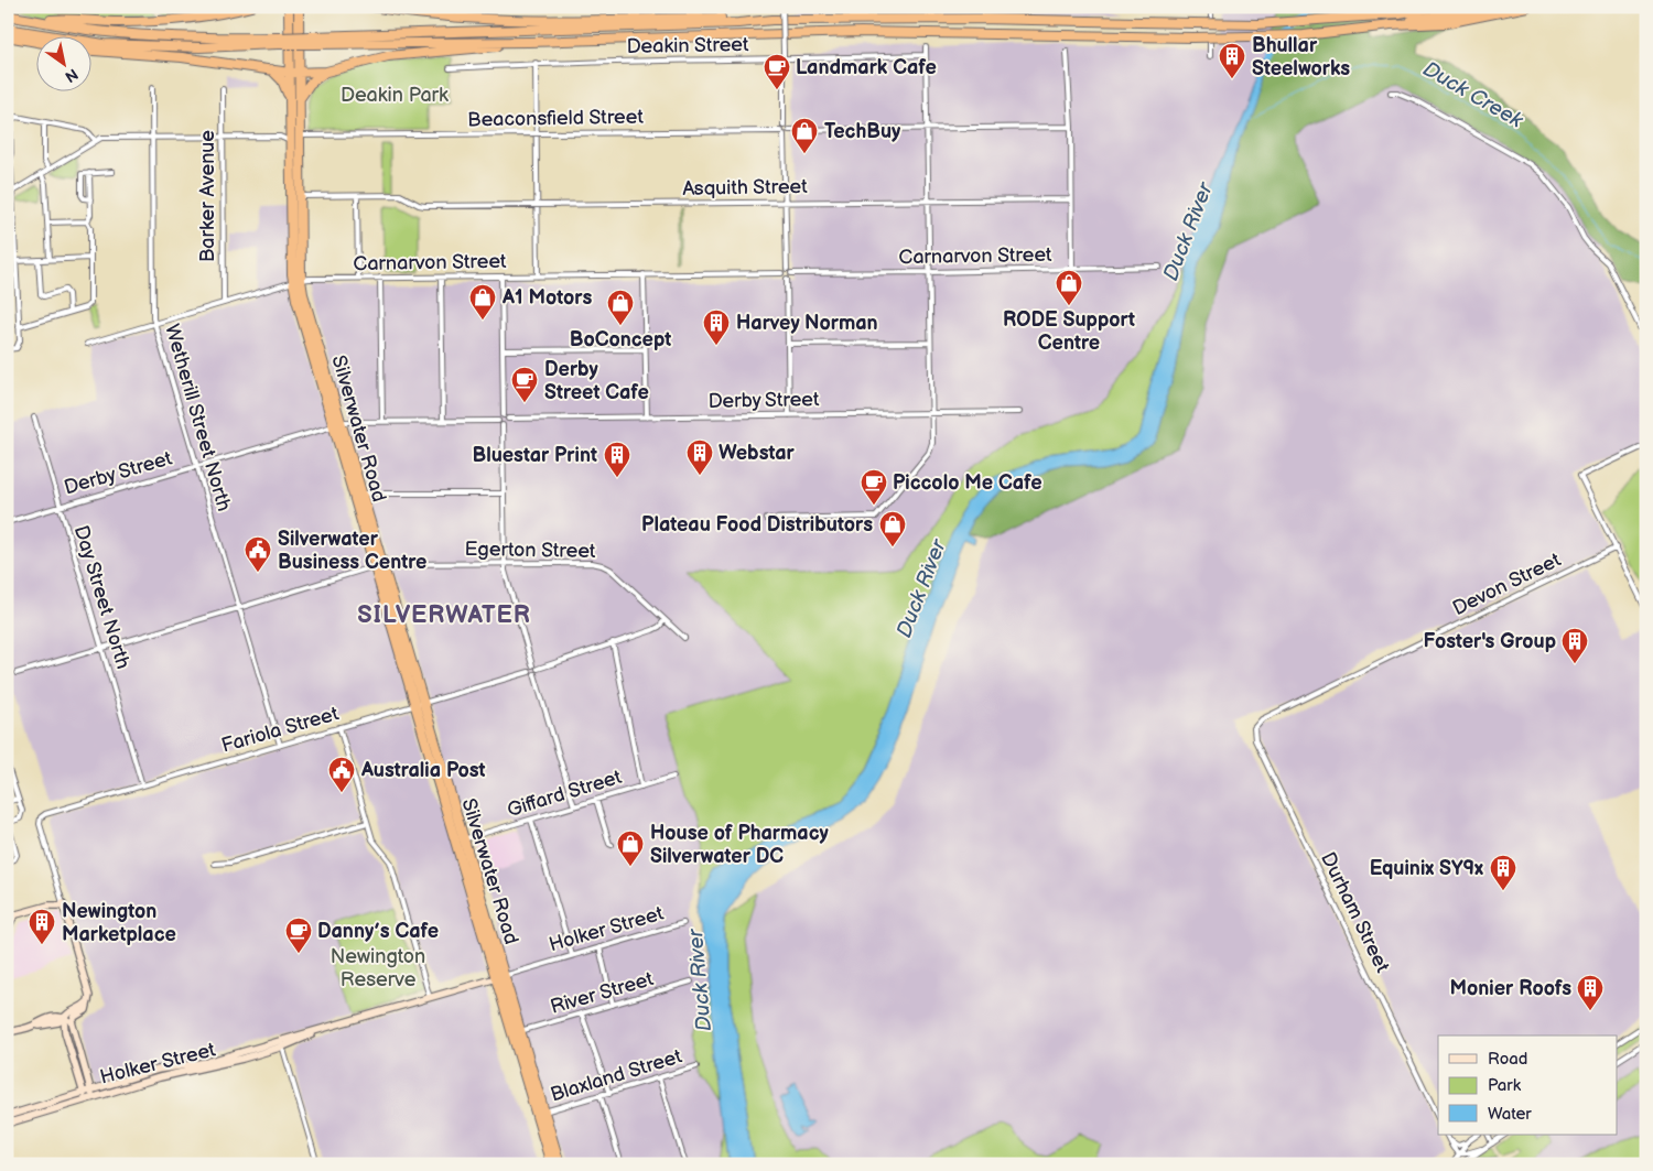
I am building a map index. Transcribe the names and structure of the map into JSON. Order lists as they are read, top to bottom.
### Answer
{
  "streets": {
    "highway": ["Silverwater Road"],
    "main road": ["Holker Street"],
    "street": [
      "Deakin Street",
      "Beaconsfield Street",
      "Asquith Street",
      "Barker Avenue",
      "Carnarvon Street",
      "Derby Street",
      "Wetherill Street North",
      "Egerton Street",
      "Devon Street",
      "Day Street North",
      "Fariola Street",
      "Giffard Street",
      "Durham Street",
      "River Street",
      "Blaxland Street"
    ]
  },
  "crossings": [
    ["Beaconsfield Street", "Silverwater Road"],
    ["Barker Avenue", "Carnarvon Street"],
    ["Carnarvon Street", "Wetherill Street North"],
    ["Carnarvon Street", "Silverwater Road"],
    ["Derby Street", "Wetherill Street North"],
    ["Derby Street", "Silverwater Road"],
    ["Derby Street", "Day Street North"],
    ["Wetherill Street North", "Egerton Street"],
    ["Wetherill Street North", "Fariola Street"],
    ["Silverwater Road", "Egerton Street"],
    ["Silverwater Road", "Fariola Street"],
    ["Silverwater Road", "Giffard Street"],
    ["Silverwater Road", "Holker Street"],
    ["Silverwater Road", "River Street"],
    ["Silverwater Road", "Blaxland Street"],
    ["Egerton Street", "Day Street North"],
    ["Devon Street", "Durham Street"],
    ["Day Street North", "Fariola Street"]
  ],
  "districts": ["SILVERWATER"],
  "water": ["Duck Creek", "Duck River"],
  "parks": ["Deakin Park", "Newington Reserve"],
  "places": {
    "building": [
      "Bhullar Steelworks",
      "Harvey Norman",
      "Webstar",
      "Bluestar Print",
      "Foster's Group",
      "Equinix SY9x",
      "Newington Marketplace",
      "Monier Roofs"
    ],
    "cafe": [
      "Landmark Cafe",
      "Derby Street Cafe",
      "Piccolo Me Cafe",
      "Danny’s Cafe"
    ],
    "shop": [
      "TechBuy",
      "RODE Support Centre",
      "A1 Motors",
      "BoConcept",
      "Plateau Food Distributors",
      "House of Pharmacy Silverwater DC"
    ],
    "public building": ["Silverwater Business Centre", "Australia Post"]
  },
  "legend": ["Road", "Park", "Water"],
  "north": "bottom right"
}
